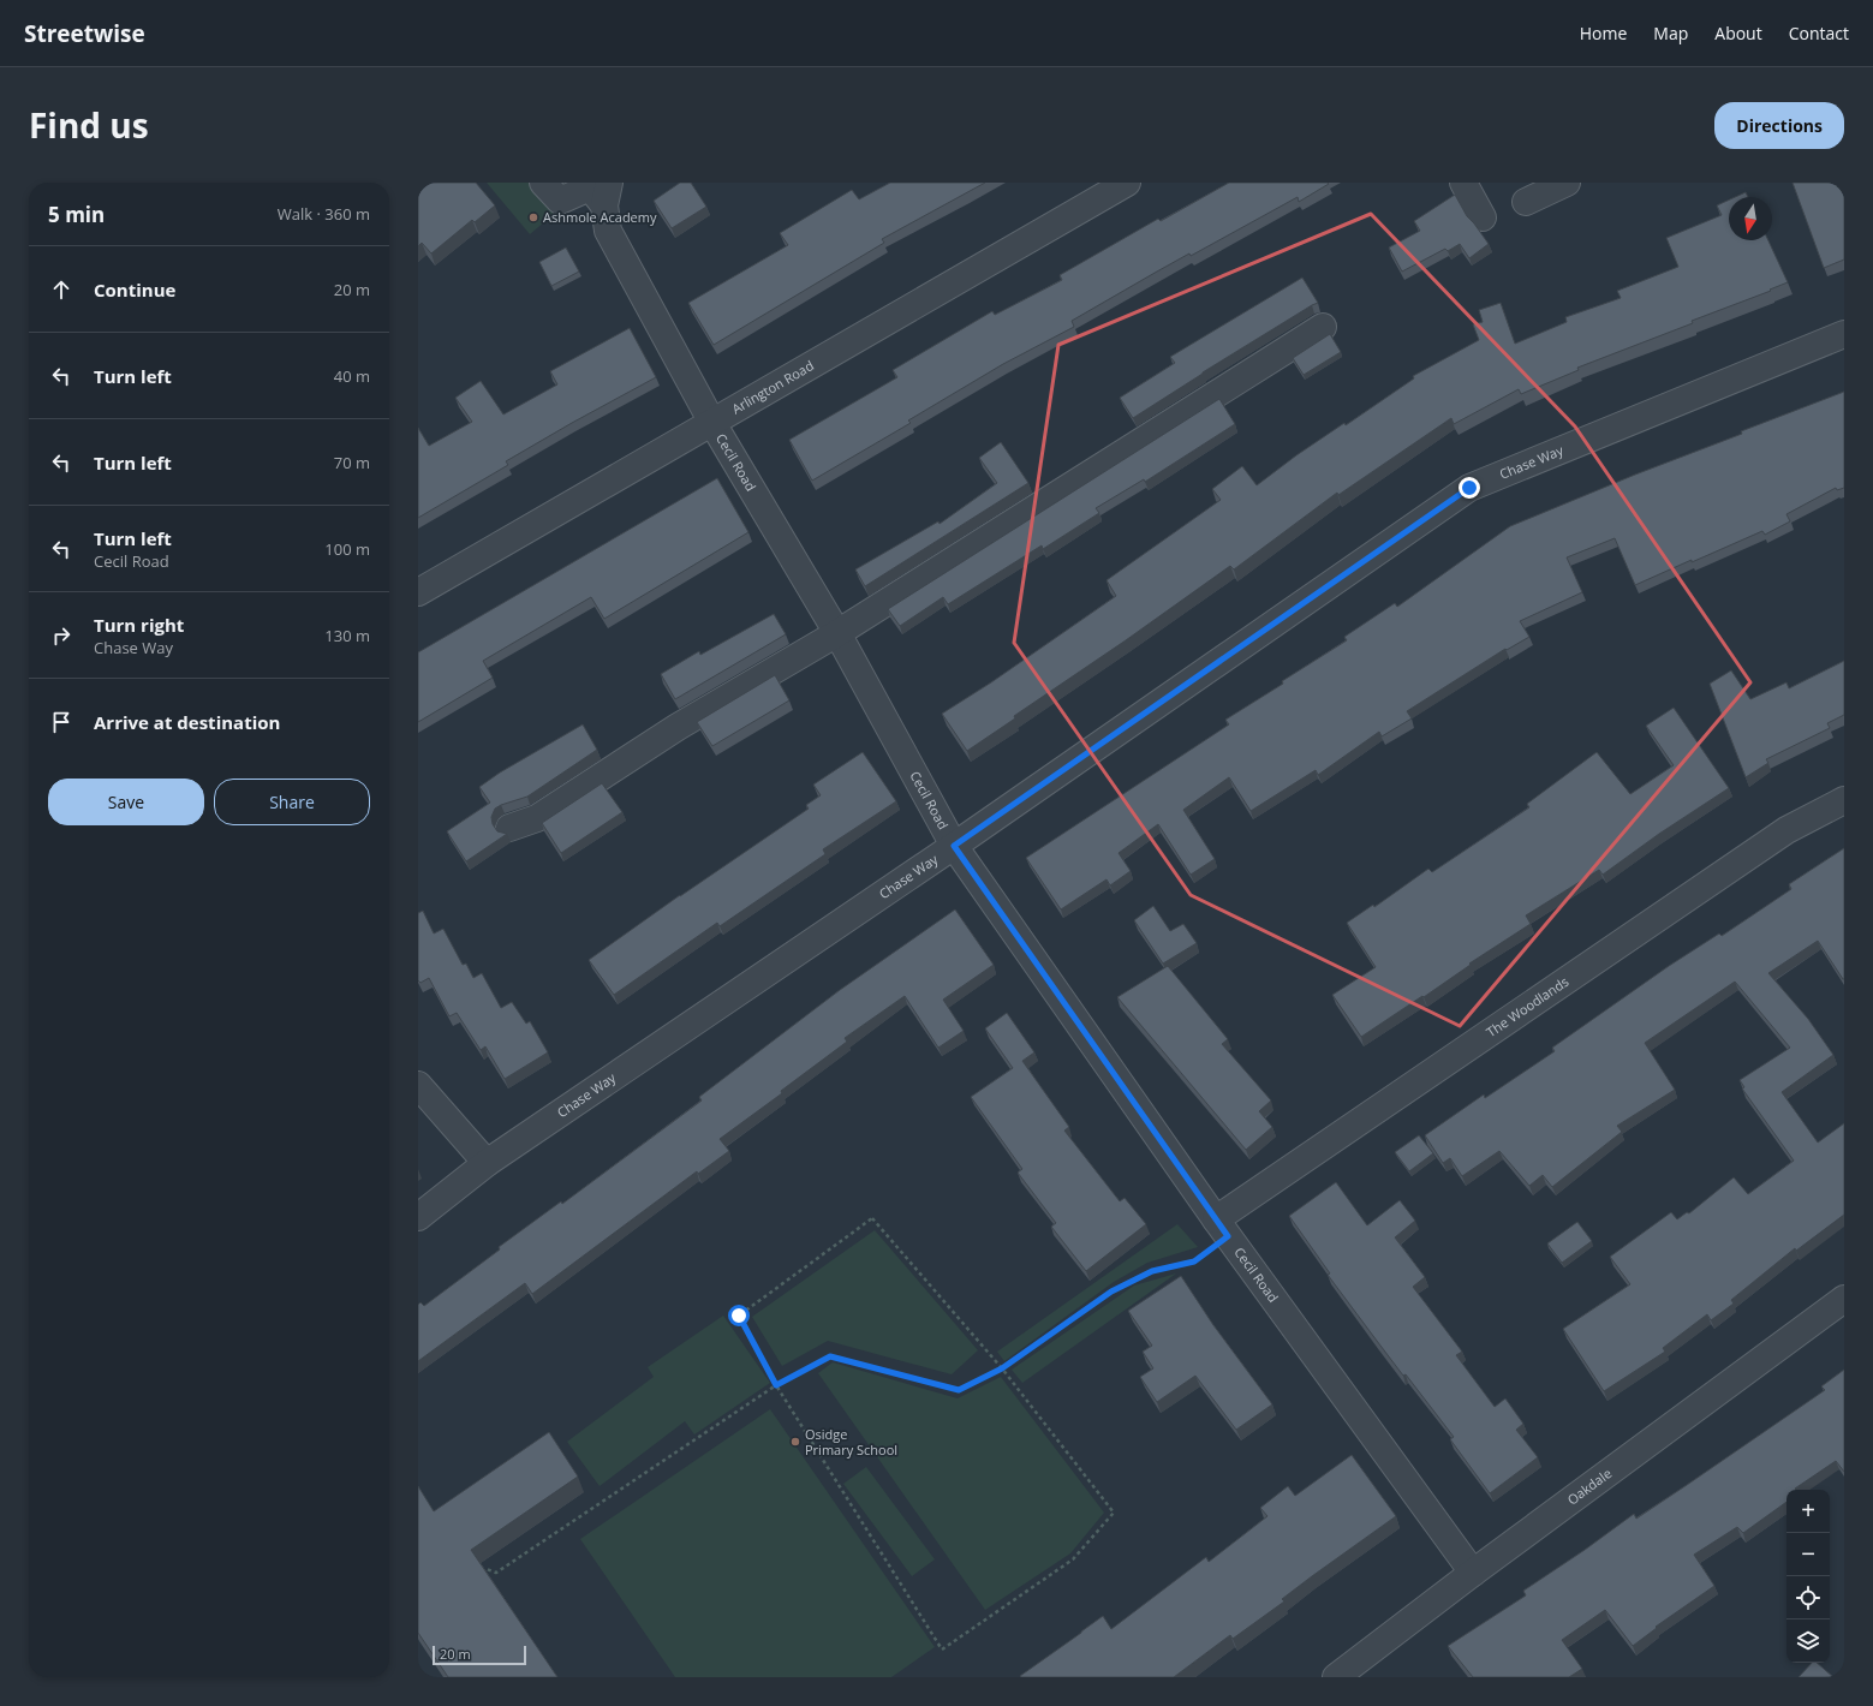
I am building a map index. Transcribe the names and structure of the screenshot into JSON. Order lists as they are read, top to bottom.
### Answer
{
  "streets": {
    "street": [
      "Arlington Road",
      "Cecil Road",
      "Chase Way",
      "The Woodlands",
      "Oakdale"
    ]
  },
  "crossings": [
    ["Arlington Road", "Cecil Road"],
    ["Cecil Road", "Chase Way"],
    ["Cecil Road", "The Woodlands"],
    ["Cecil Road", "Oakdale"]
  ],
  "places": ["Ashmole Academy", "Osidge Primary School"],
  "scale_bar": "20 m",
  "north": "bottom",
  "page": {
    "header": "Streetwise",
    "nav": [
      "Home",
      "Map",
      "About",
      "Contact"
    ],
    "title": "Find us",
    "buttons": [
      "Directions",
      ["Save", "Share"]
    ],
    "heading": ["5 min", "Walk · 360 m"],
    "list": [
      ["Continue", "20 m"],
      ["Turn left", "40 m"],
      ["Turn left", "70 m"],
      ["Turn left", "Cecil Road", "100 m"],
      ["Turn right", "Chase Way", "130 m"],
      "Arrive at destination"
    ],
    "map_buttons": ["+", "−"],
    "scale": "20 m"
  }
}
